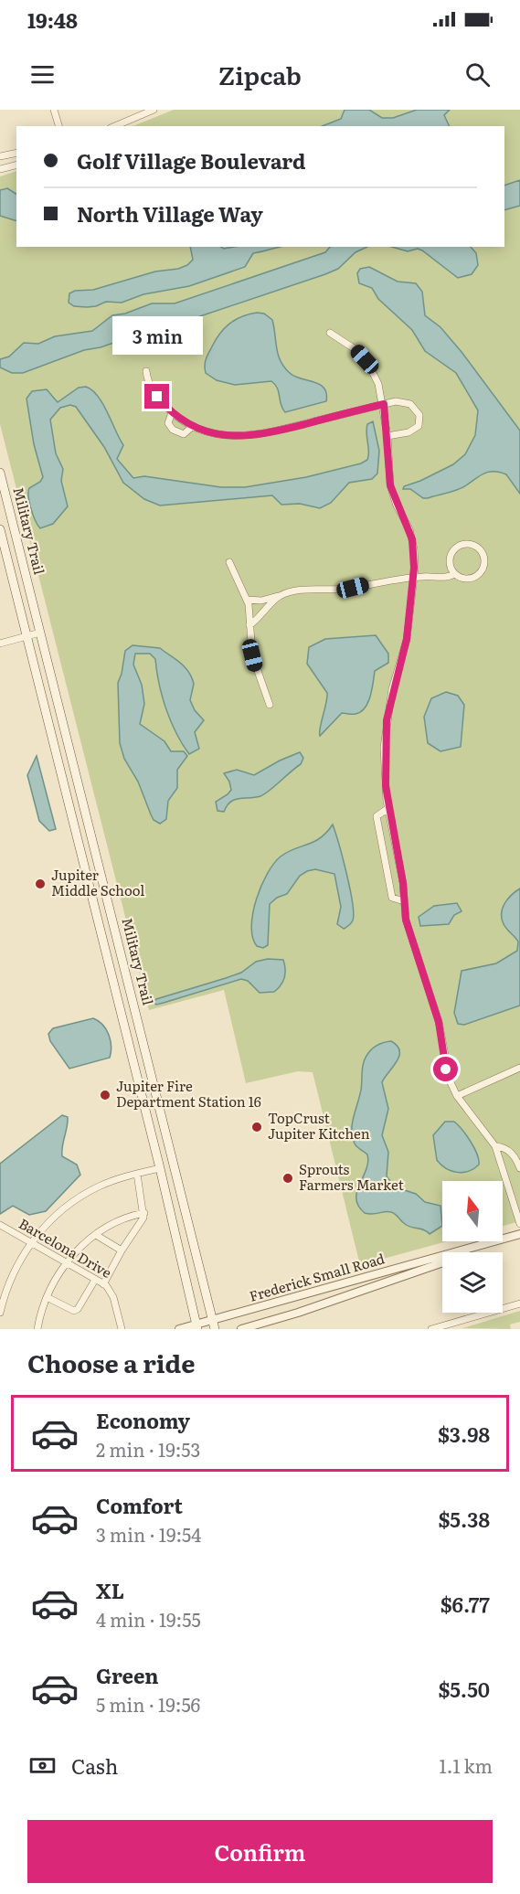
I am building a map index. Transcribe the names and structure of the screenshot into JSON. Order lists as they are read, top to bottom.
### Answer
{
  "streets": {
    "main road": ["Military Trail"],
    "street": ["Barcelona Drive", "Frederick Small Road"]
  },
  "crossings": [
    ["Military Trail", "Frederick Small Road"]
  ],
  "places": [
    "Jupiter Middle School",
    "Jupiter Fire Department Station 16",
    "TopCrust Jupiter Kitchen",
    "Sprouts Farmers Market"
  ],
  "north": "top",
  "page": {
    "status": "19:48",
    "header": "Zipcab",
    "banner": ["Golf Village Boulevard", "North Village Way"],
    "bubble": "3 min",
    "heading": "Choose a ride",
    "list": [
      {
        "name": "Economy",
        "note": "2 min · 19:53",
        "value": "$3.98"
      },
      {
        "name": "Comfort",
        "note": "3 min · 19:54",
        "value": "$5.38"
      },
      {
        "name": "XL",
        "note": "4 min · 19:55",
        "value": "$6.77"
      },
      {
        "name": "Green",
        "note": "5 min · 19:56",
        "value": "$5.50"
      }
    ],
    "pay": ["Cash", "1.1 km"],
    "buttons": "Confirm"
  }
}
